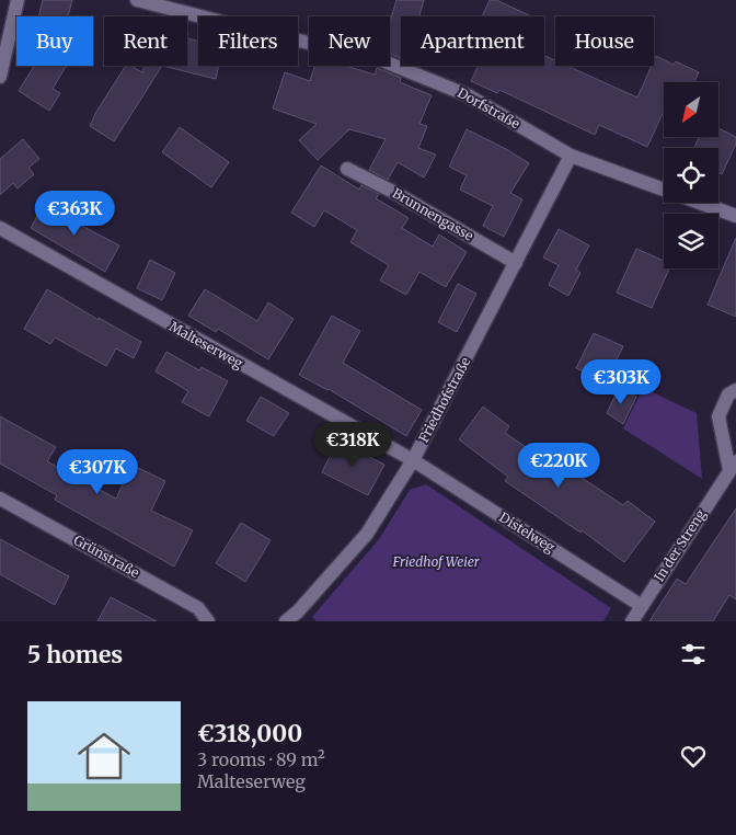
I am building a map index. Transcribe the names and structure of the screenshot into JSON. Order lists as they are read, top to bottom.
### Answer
{
  "streets": {
    "street": [
      "Dorfstraße",
      "Brunnengasse",
      "Malteserweg",
      "Friedhofstraße",
      "Distelweg",
      "In der Streng",
      "Grünstraße"
    ]
  },
  "crossings": [
    ["Dorfstraße", "Friedhofstraße"],
    ["Brunnengasse", "Friedhofstraße"],
    ["Malteserweg", "Friedhofstraße"],
    ["Malteserweg", "Distelweg"],
    ["Friedhofstraße", "Distelweg"],
    ["Distelweg", "In der Streng"]
  ],
  "parks": ["Friedhof Weier"],
  "north": "bottom left",
  "page": {
    "chip": [
      "Buy",
      "Rent",
      "Filters",
      "New",
      "Apartment",
      "House"
    ],
    "price": [
      "€363K",
      "€303K",
      "€318K",
      "€220K",
      "€307K"
    ],
    "heading": "5 homes",
    "list": [
      {
        "name": "€318,000",
        "note": "3 rooms · 89 m² · Malteserweg"
      }
    ]
  }
}
